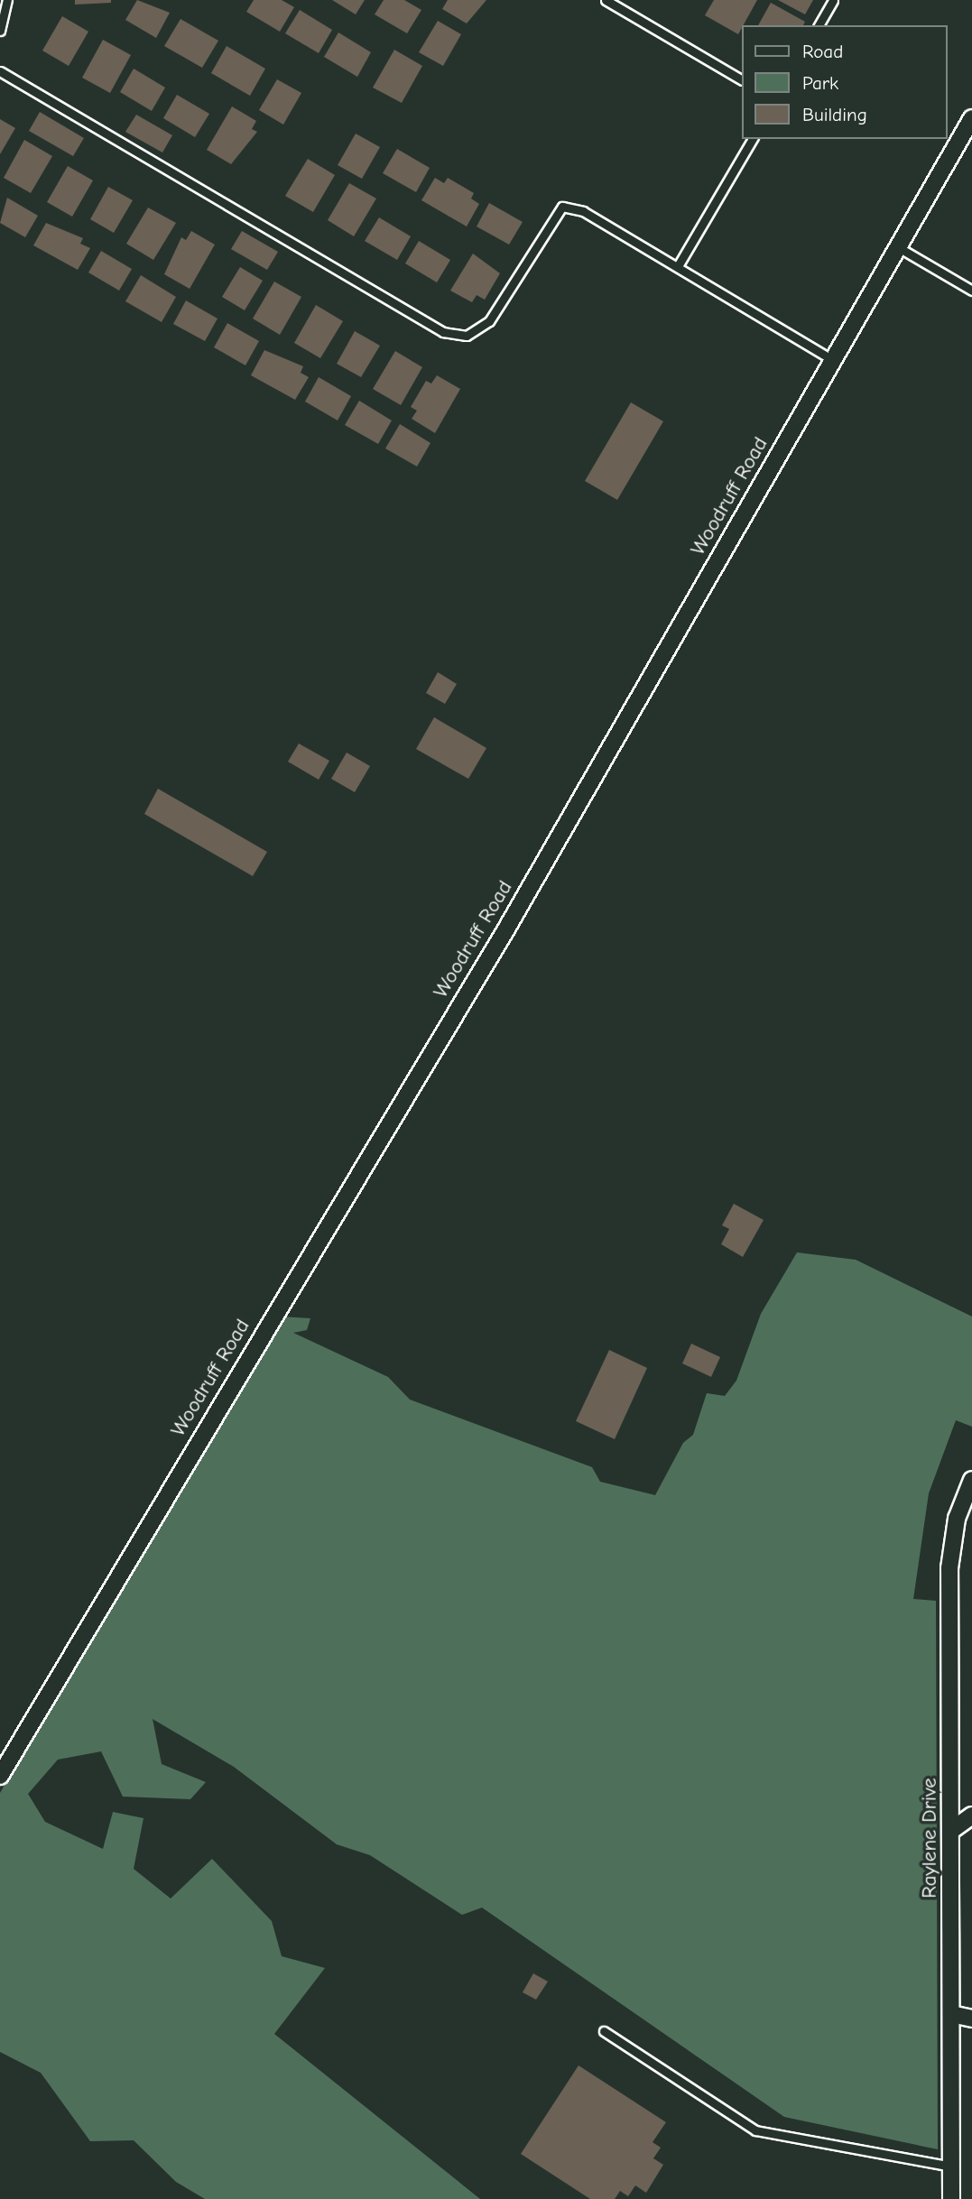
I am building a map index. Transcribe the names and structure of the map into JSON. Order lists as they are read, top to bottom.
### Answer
{
  "streets": {
    "street": ["Woodruff Road", "Raylene Drive"]
  },
  "legend": ["Road", "Park", "Building"]
}
